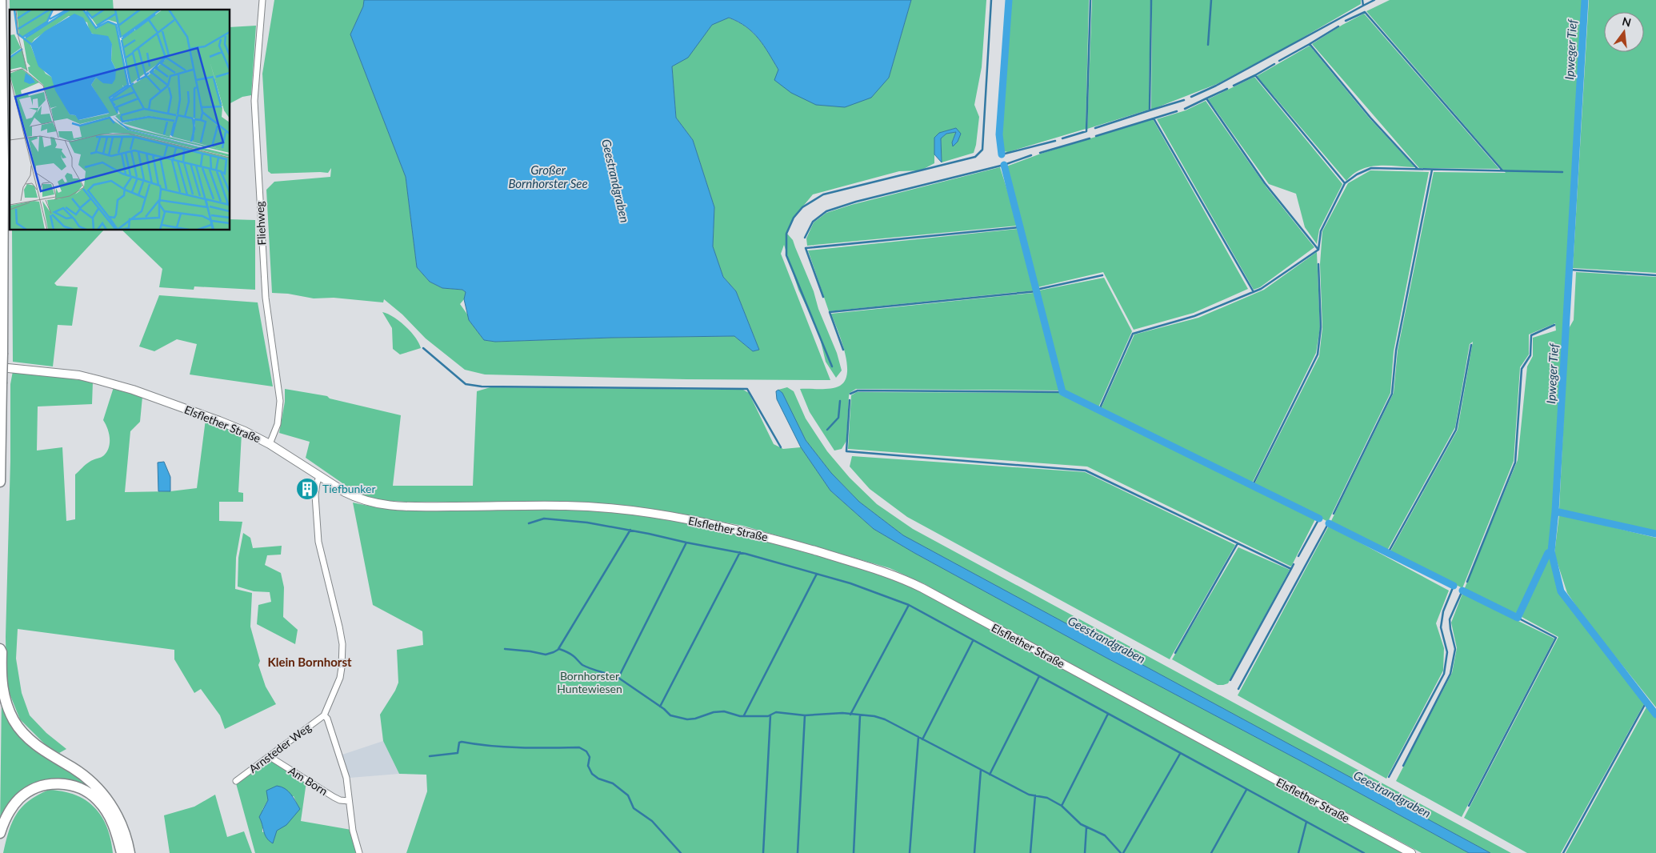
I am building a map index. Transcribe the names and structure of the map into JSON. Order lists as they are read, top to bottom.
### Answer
{
  "streets": {
    "main road": ["Elsflether Straße"],
    "street": ["Fliehweg", "Arnsteder Weg", "Am Born"]
  },
  "crossings": [
    ["Fliehweg", "Elsflether Straße"],
    ["Arnsteder Weg", "Am Born"]
  ],
  "districts": ["Klein Bornhorst"],
  "water": ["Ipweger Tief", "Großer Bornhorster See", "Geestrandgraben"],
  "parks": ["Bornhorster Huntewiesen"],
  "places": {
    "building": ["Tiefbunker"]
  },
  "north": "top"
}
